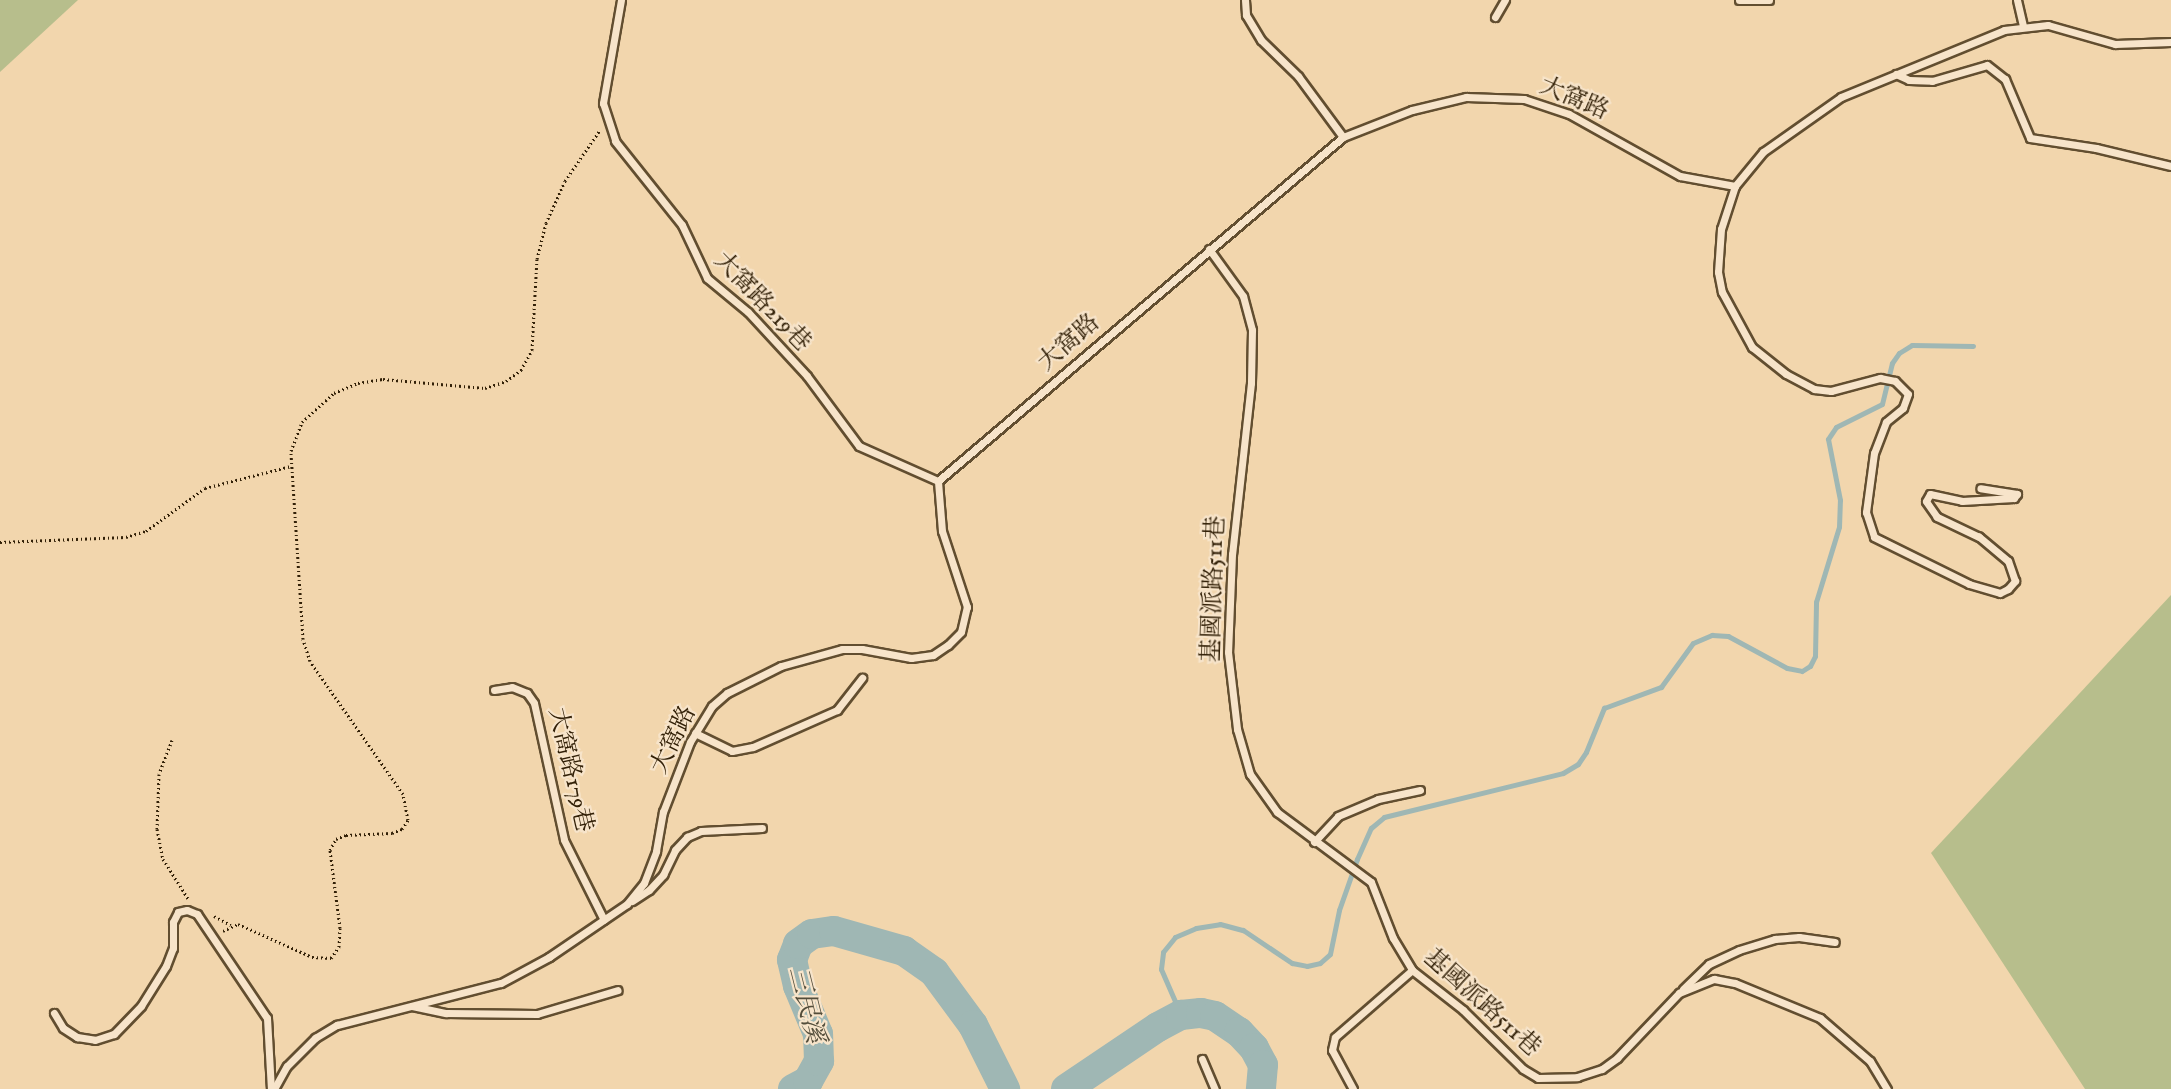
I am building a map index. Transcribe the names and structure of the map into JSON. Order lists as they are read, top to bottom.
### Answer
{
  "streets": {
    "lane": [
      "大窩路",
      "大窩路219巷",
      "基國派路511巷",
      "大窩路179巷"
    ]
  },
  "crossings": [
    ["大窩路", "大窩路219巷"],
    ["大窩路", "基國派路511巷"],
    ["大窩路", "大窩路179巷"]
  ],
  "water": ["三民溪"]
}
